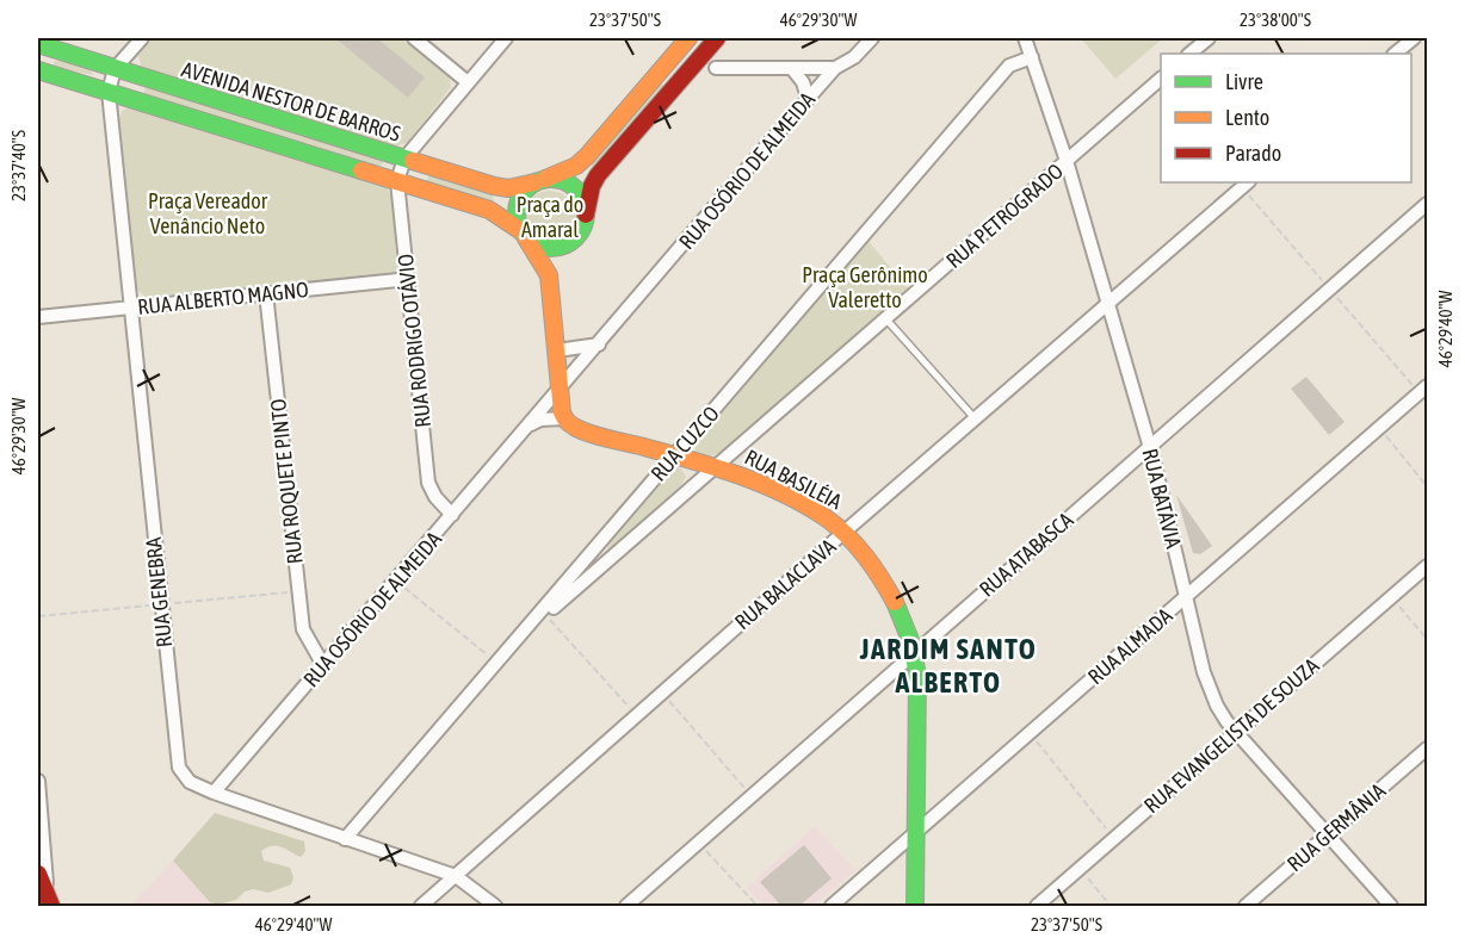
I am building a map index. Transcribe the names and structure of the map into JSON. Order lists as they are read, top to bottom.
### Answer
{
  "streets": {
    "street": [
      "AVENIDA NESTOR DE BARROS",
      "RUA OSÓRIO DE ALMEIDA",
      "RUA PETROGRADO",
      "RUA ALBERTO MAGNO",
      "RUA RODRIGO OTÁVIO",
      "RUA CUZCO",
      "RUA BASILÉIA",
      "RUA ROQUETE PINTO",
      "RUA BATÁVIA",
      "RUA ATABASCA",
      "RUA BALACLAVA",
      "RUA GENEBRA",
      "RUA ALMADA",
      "RUA EVANGELISTA DE SOUZA",
      "RUA GERMÂNIA"
    ]
  },
  "crossings": [
    ["AVENIDA NESTOR DE BARROS", "RUA RODRIGO OTÁVIO"],
    ["AVENIDA NESTOR DE BARROS", "RUA GENEBRA"],
    ["RUA OSÓRIO DE ALMEIDA", "RUA RODRIGO OTÁVIO"],
    ["RUA OSÓRIO DE ALMEIDA", "RUA ROQUETE PINTO"],
    ["RUA OSÓRIO DE ALMEIDA", "RUA GENEBRA"],
    ["RUA PETROGRADO", "RUA CUZCO"],
    ["RUA PETROGRADO", "RUA BASILÉIA"],
    ["RUA PETROGRADO", "RUA BATÁVIA"],
    ["RUA ALBERTO MAGNO", "RUA RODRIGO OTÁVIO"],
    ["RUA ALBERTO MAGNO", "RUA ROQUETE PINTO"],
    ["RUA ALBERTO MAGNO", "RUA GENEBRA"],
    ["RUA CUZCO", "RUA BASILÉIA"],
    ["RUA CUZCO", "RUA BATÁVIA"],
    ["RUA CUZCO", "RUA GENEBRA"],
    ["RUA BASILÉIA", "RUA ATABASCA"],
    ["RUA BASILÉIA", "RUA BALACLAVA"],
    ["RUA BASILÉIA", "RUA ALMADA"],
    ["RUA BATÁVIA", "RUA ATABASCA"],
    ["RUA BATÁVIA", "RUA BALACLAVA"],
    ["RUA BATÁVIA", "RUA ALMADA"],
    ["RUA BATÁVIA", "RUA EVANGELISTA DE SOUZA"],
    ["RUA BATÁVIA", "RUA GERMÂNIA"],
    ["RUA BALACLAVA", "RUA GENEBRA"]
  ],
  "districts": ["JARDIM SANTO ALBERTO"],
  "parks": ["Praça Vereador Venâncio Neto", "Praça do Amaral", "Praça Gerônimo Valeretto"],
  "legend": ["Livre", "Lento", "Parado"],
  "coordinates": [
    "23°37'50\"S",
    "46°29'30\"W",
    "23°38'00\"S",
    "23°37'40\"S",
    "46°29'40\"W"
  ]
}
